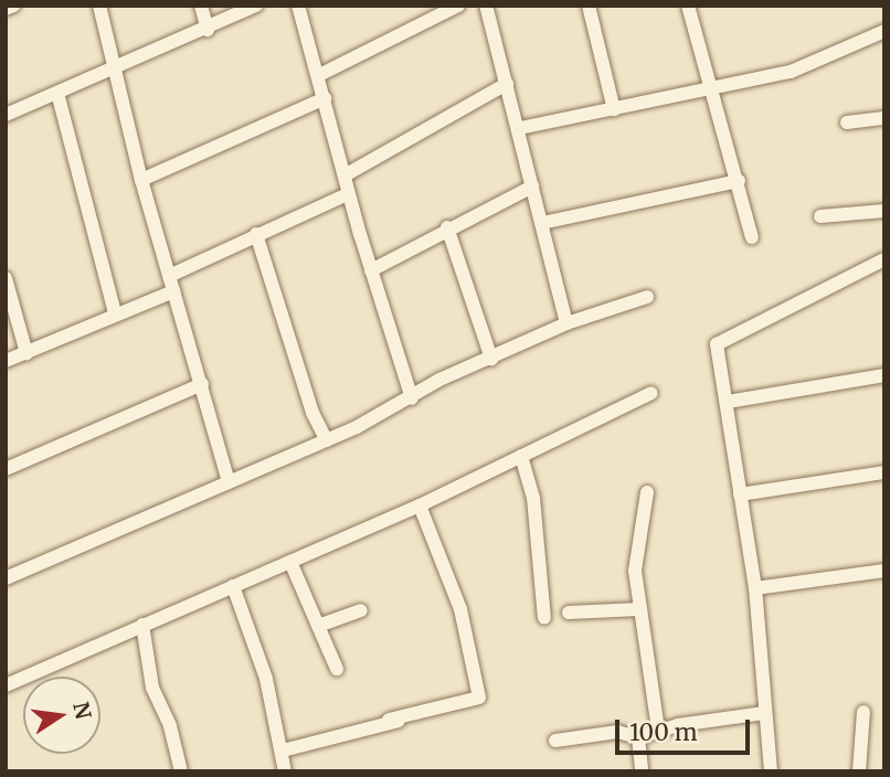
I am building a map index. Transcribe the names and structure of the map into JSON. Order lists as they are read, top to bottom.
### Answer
{
  "scale_bar": "100 m",
  "north": "right"
}
